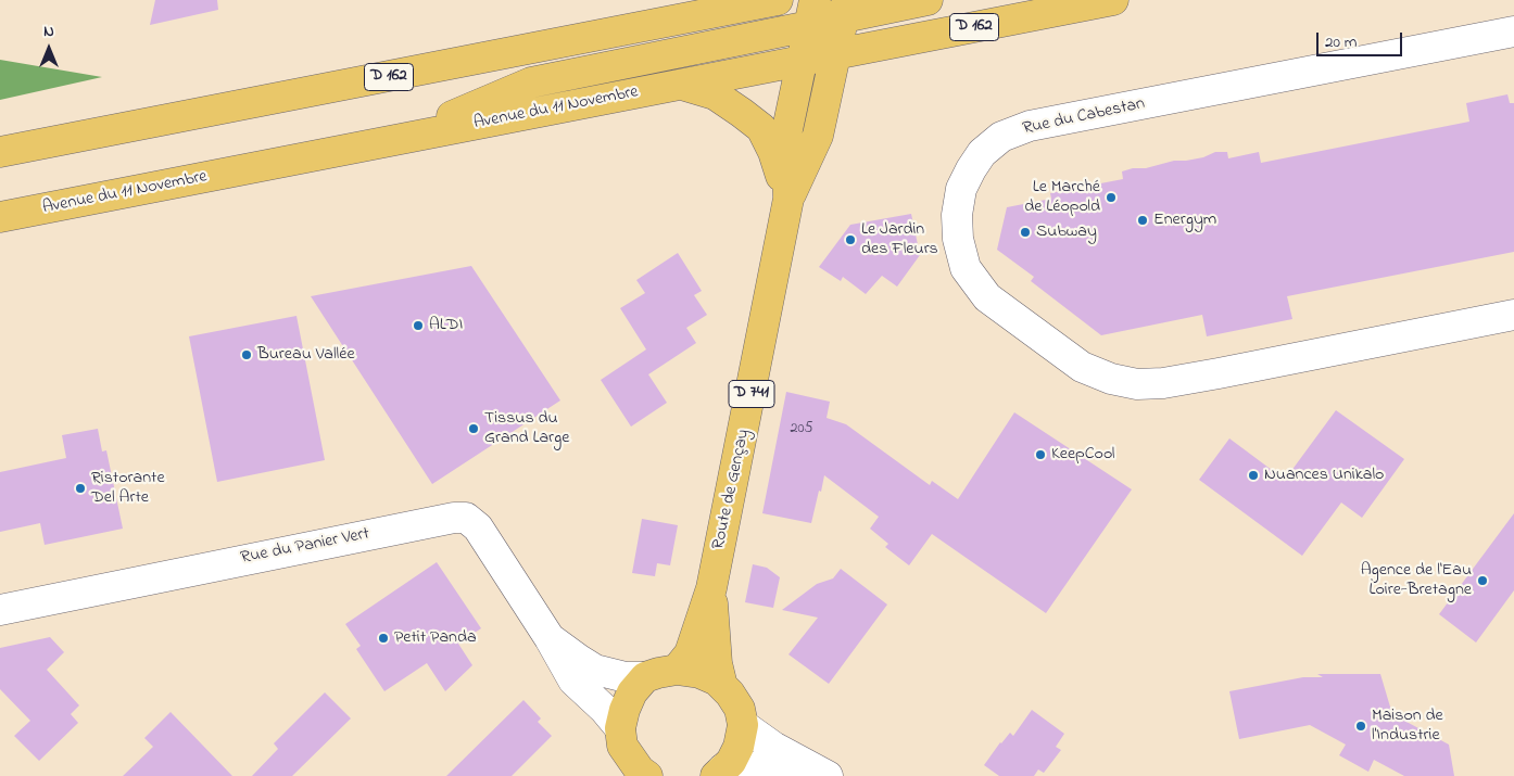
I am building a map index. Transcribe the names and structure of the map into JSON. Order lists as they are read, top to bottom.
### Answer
{
  "streets": {
    "main road": [
      "D 162",
      "Avenue du 11 Novembre",
      "D 741",
      "Route de Gençay"
    ],
    "street": ["Rue du Cabestan", "Rue du Panier Vert"]
  },
  "crossings": [
    ["Avenue du 11 Novembre", "Route de Gençay"]
  ],
  "places": [
    "Le Marché de Léopold",
    "Energym",
    "Subway",
    "Le Jardin des Fleurs",
    "ALDI",
    "Bureau Vallée",
    "Tissus du Grand Large",
    "KeepCool",
    "Nuances Unikalo",
    "Ristorante Del Arte",
    "Agence de l'Eau Loire-Bretagne",
    "Petit Panda",
    "Maison de l'Industrie"
  ],
  "house_numbers": ["205"],
  "scale_bar": "20 m",
  "north": "top"
}
